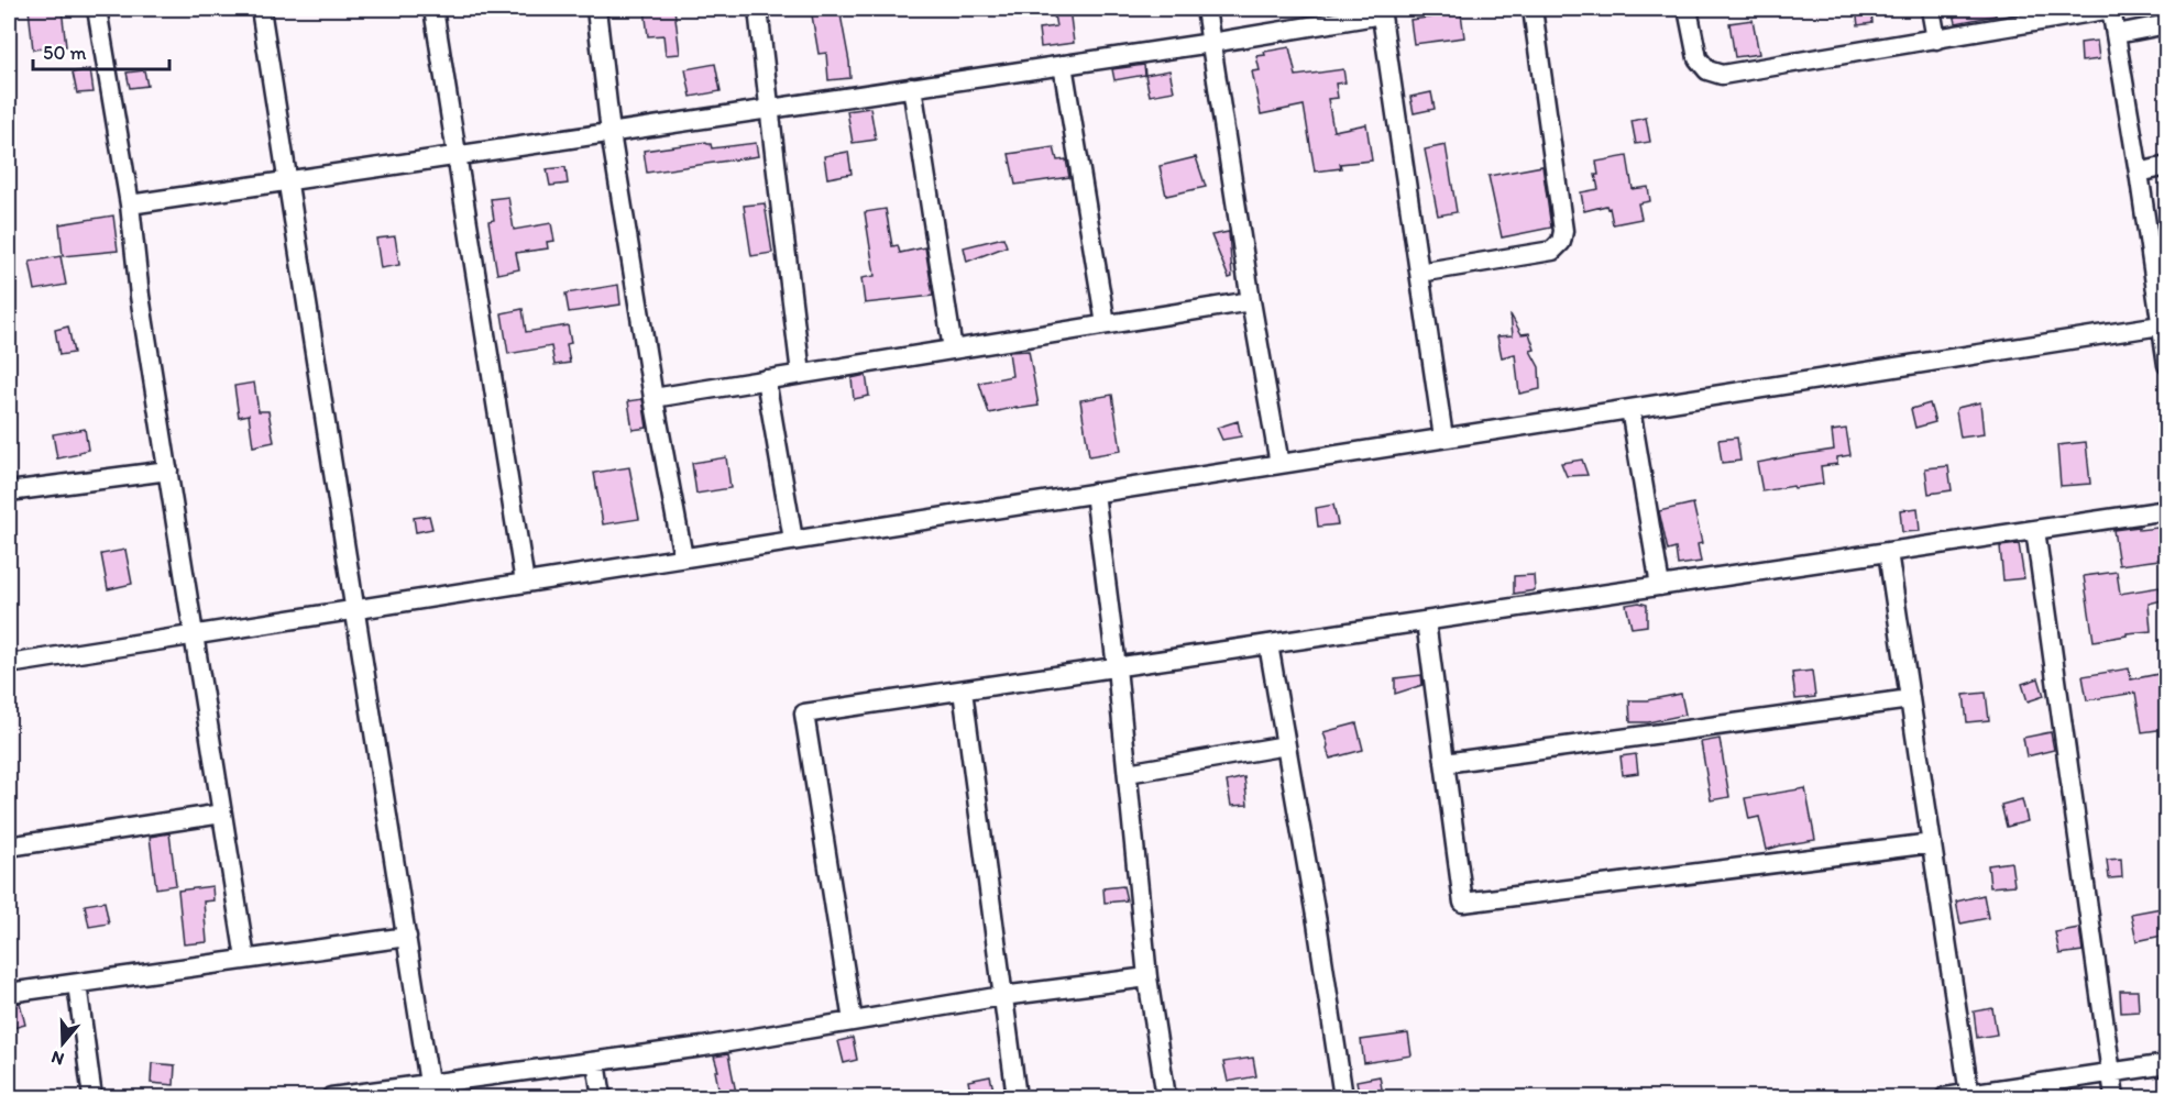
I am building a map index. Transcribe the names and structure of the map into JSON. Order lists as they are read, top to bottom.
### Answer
{
  "scale_bar": "50 m",
  "north": "bottom"
}
